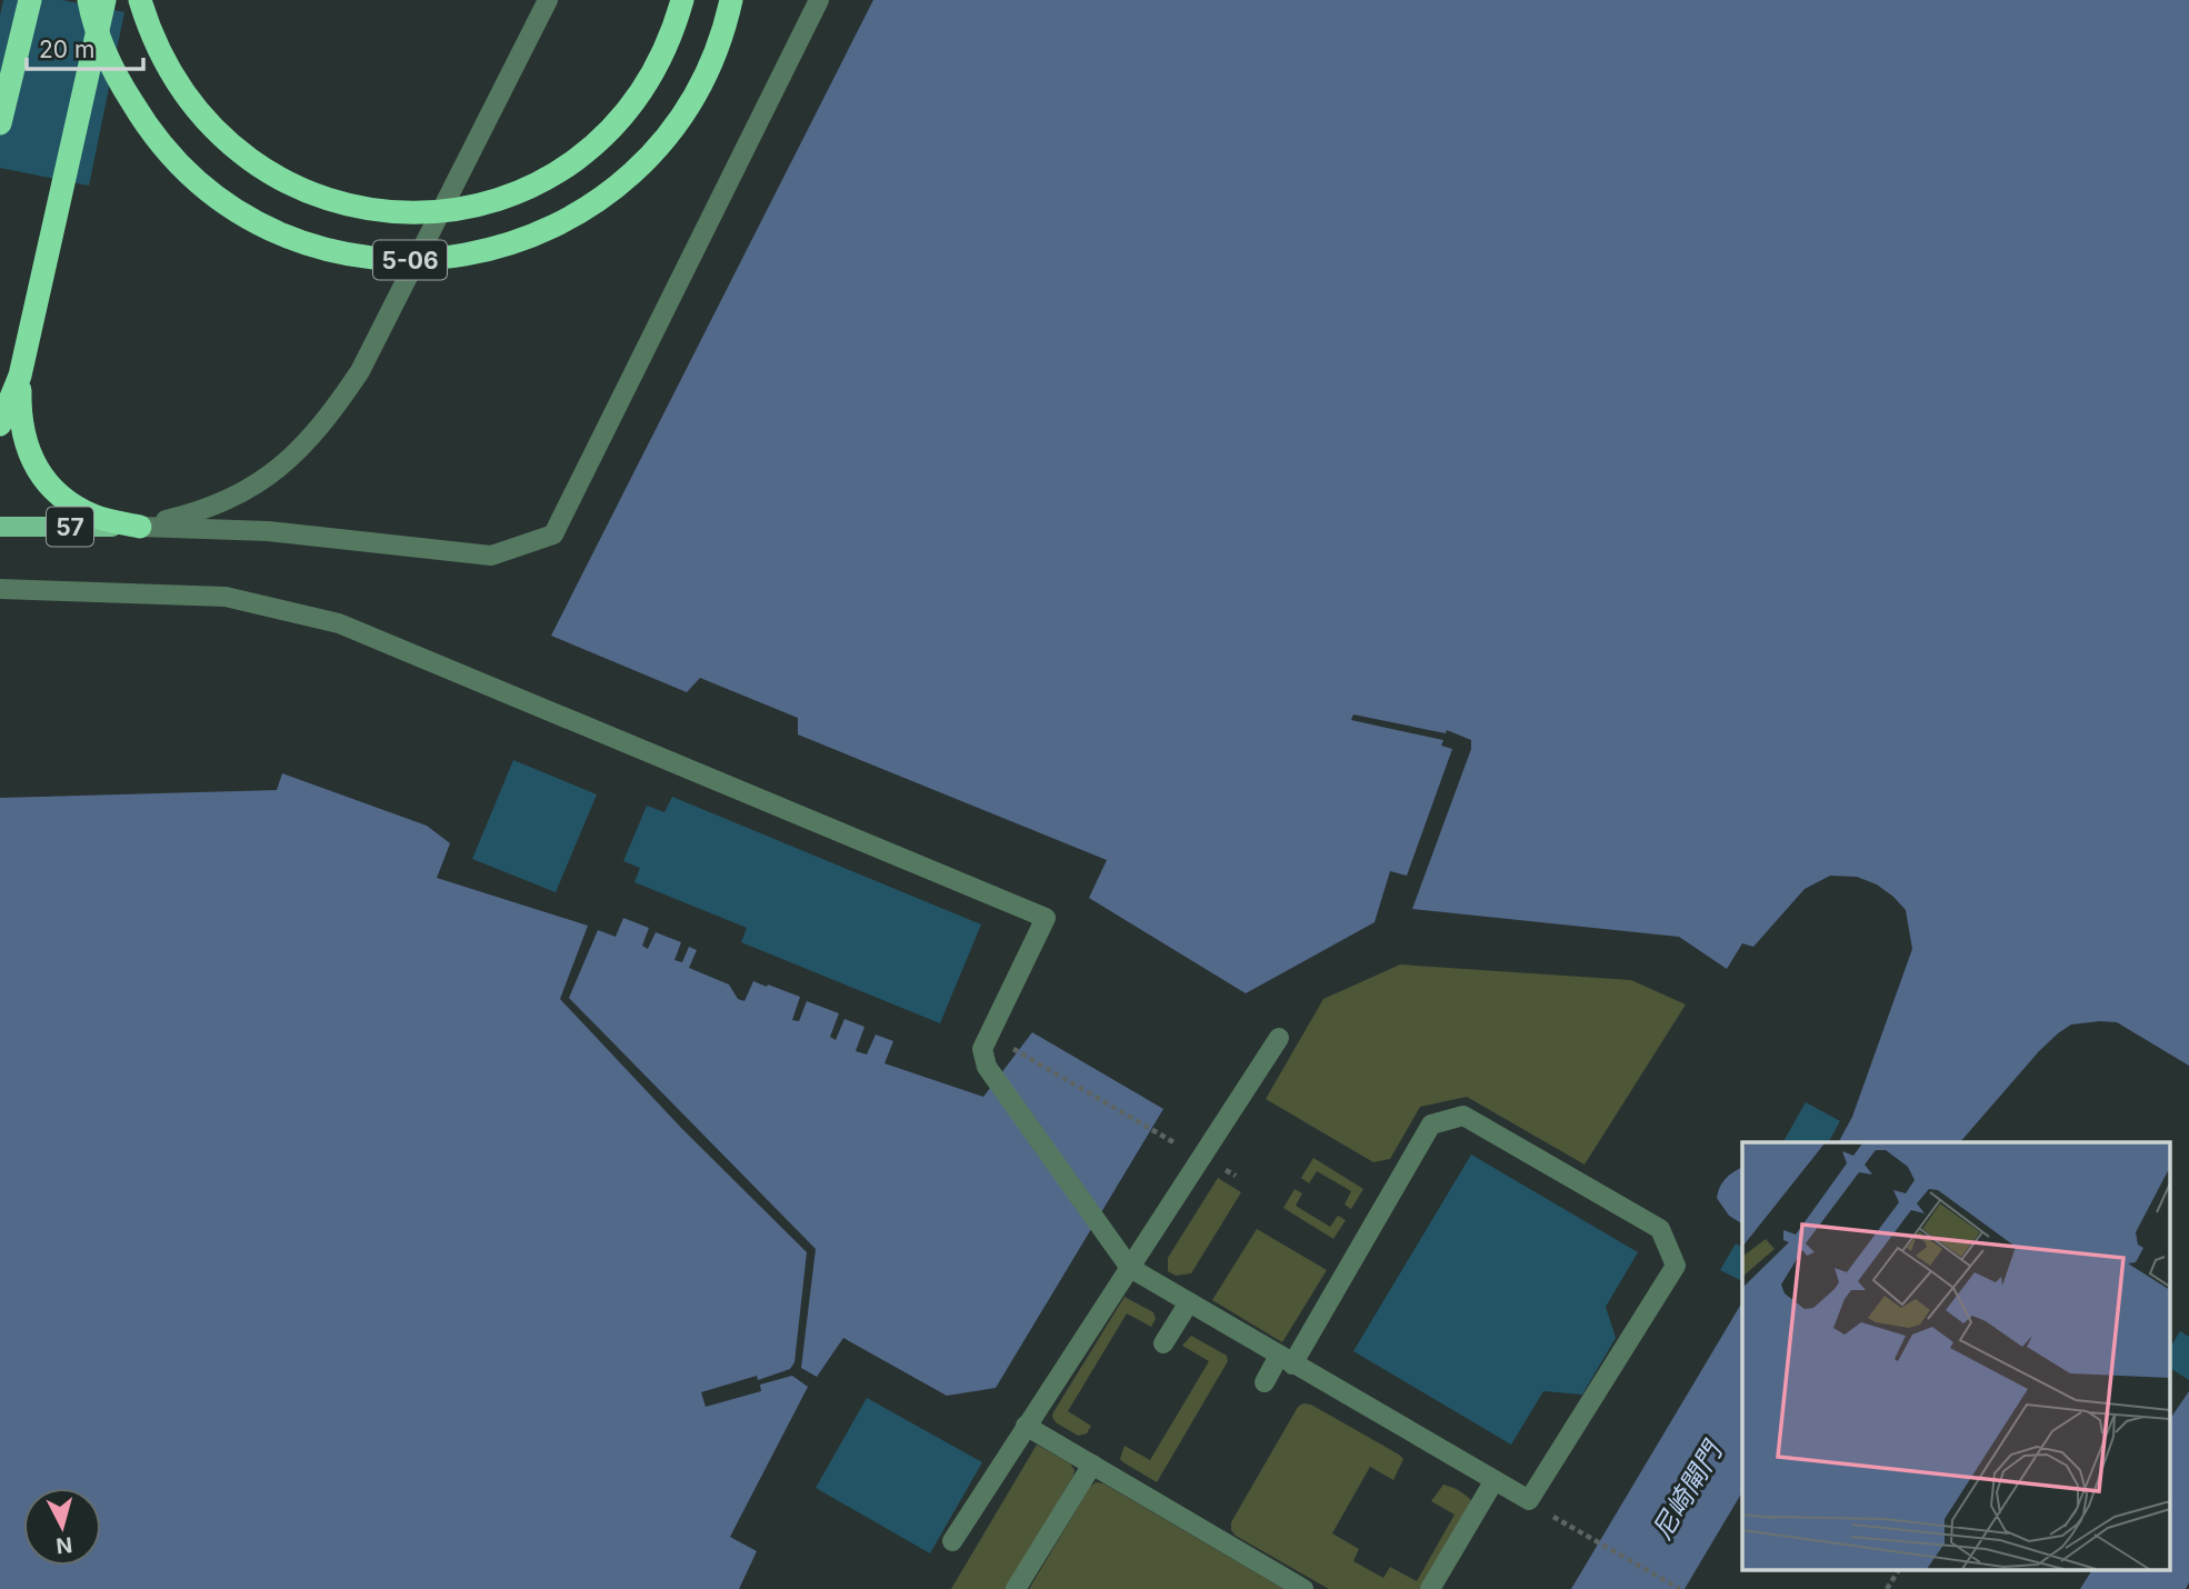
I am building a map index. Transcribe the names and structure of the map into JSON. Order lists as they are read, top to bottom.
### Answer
{
  "streets": {
    "highway": ["5-06"],
    "main road": ["57"]
  },
  "water": ["尼崎閘門"],
  "scale_bar": "20 m",
  "north": "bottom"
}
